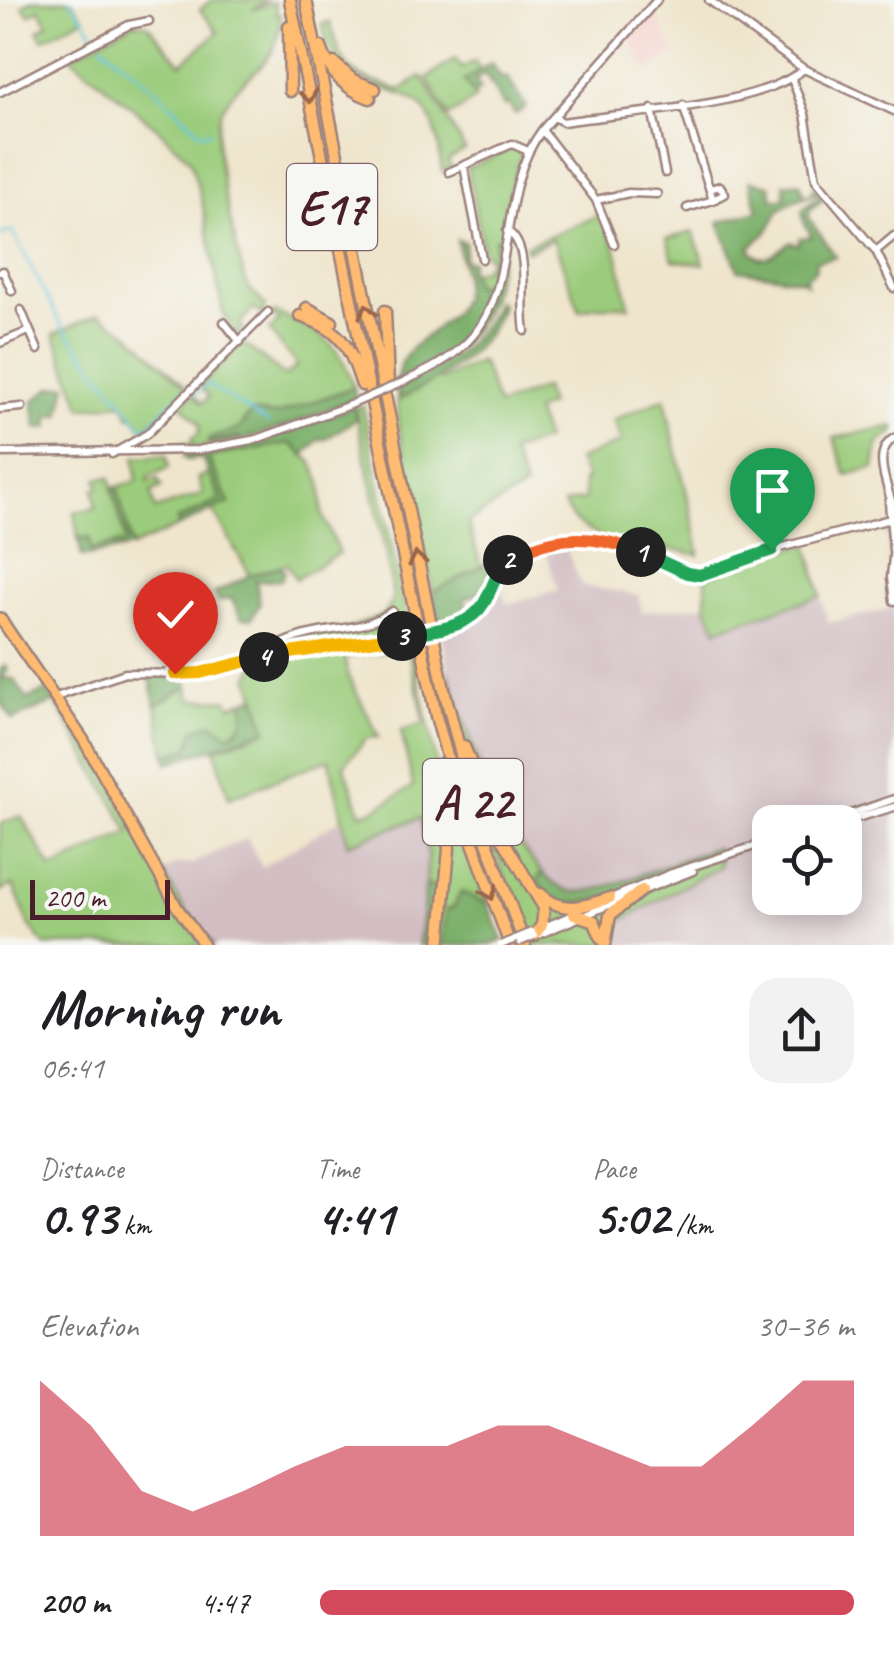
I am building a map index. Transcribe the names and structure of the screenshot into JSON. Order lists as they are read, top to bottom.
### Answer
{
  "streets": {
    "highway": ["E17", "A 22"]
  },
  "crossings": [
    ["E17", "A 22"]
  ],
  "scale_bar": "200 m",
  "page": {
    "pins": [
      "1",
      "2",
      "3",
      "4"
    ],
    "scale": "200 m",
    "heading": ["Morning run", "06:41"],
    "stats": [
      ["Distance", "0.93 km"],
      ["Time", "4:41"],
      ["Pace", "5:02 /km"]
    ],
    "chart": ["Elevation", "30–36 m"],
    "list": [
      {
        "name": "200 m",
        "note": "4:47"
      }
    ]
  }
}
